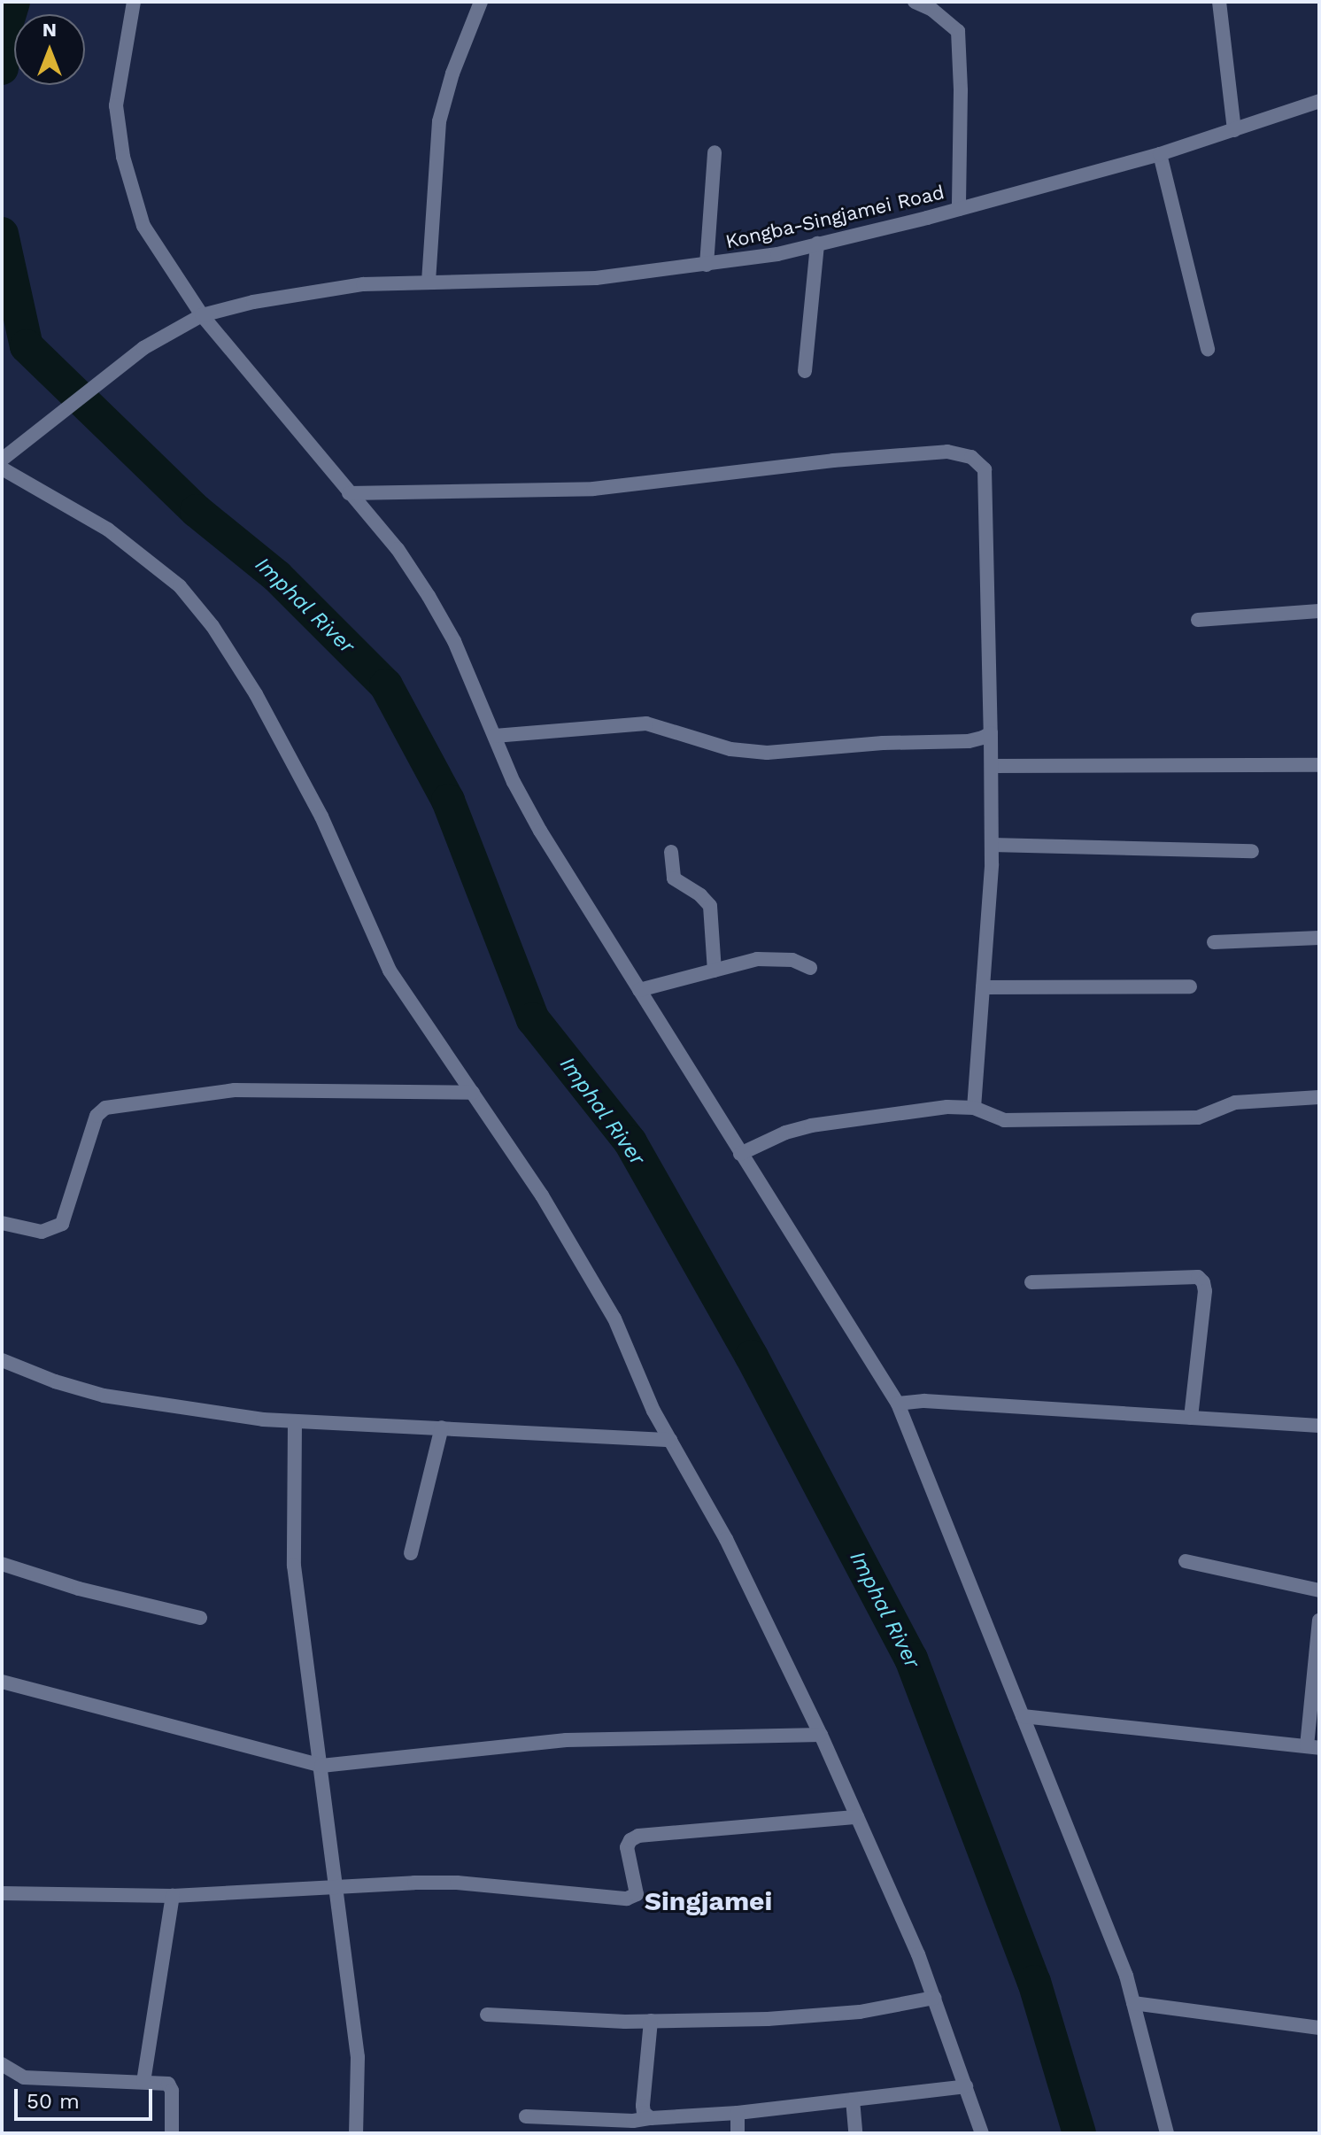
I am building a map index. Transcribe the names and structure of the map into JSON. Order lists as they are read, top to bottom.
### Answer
{
  "streets": {
    "street": ["Kongba-Singjamei Road"]
  },
  "districts": ["Singjamei"],
  "water": ["Imphal River"],
  "scale_bar": "50 m",
  "north": "top"
}
